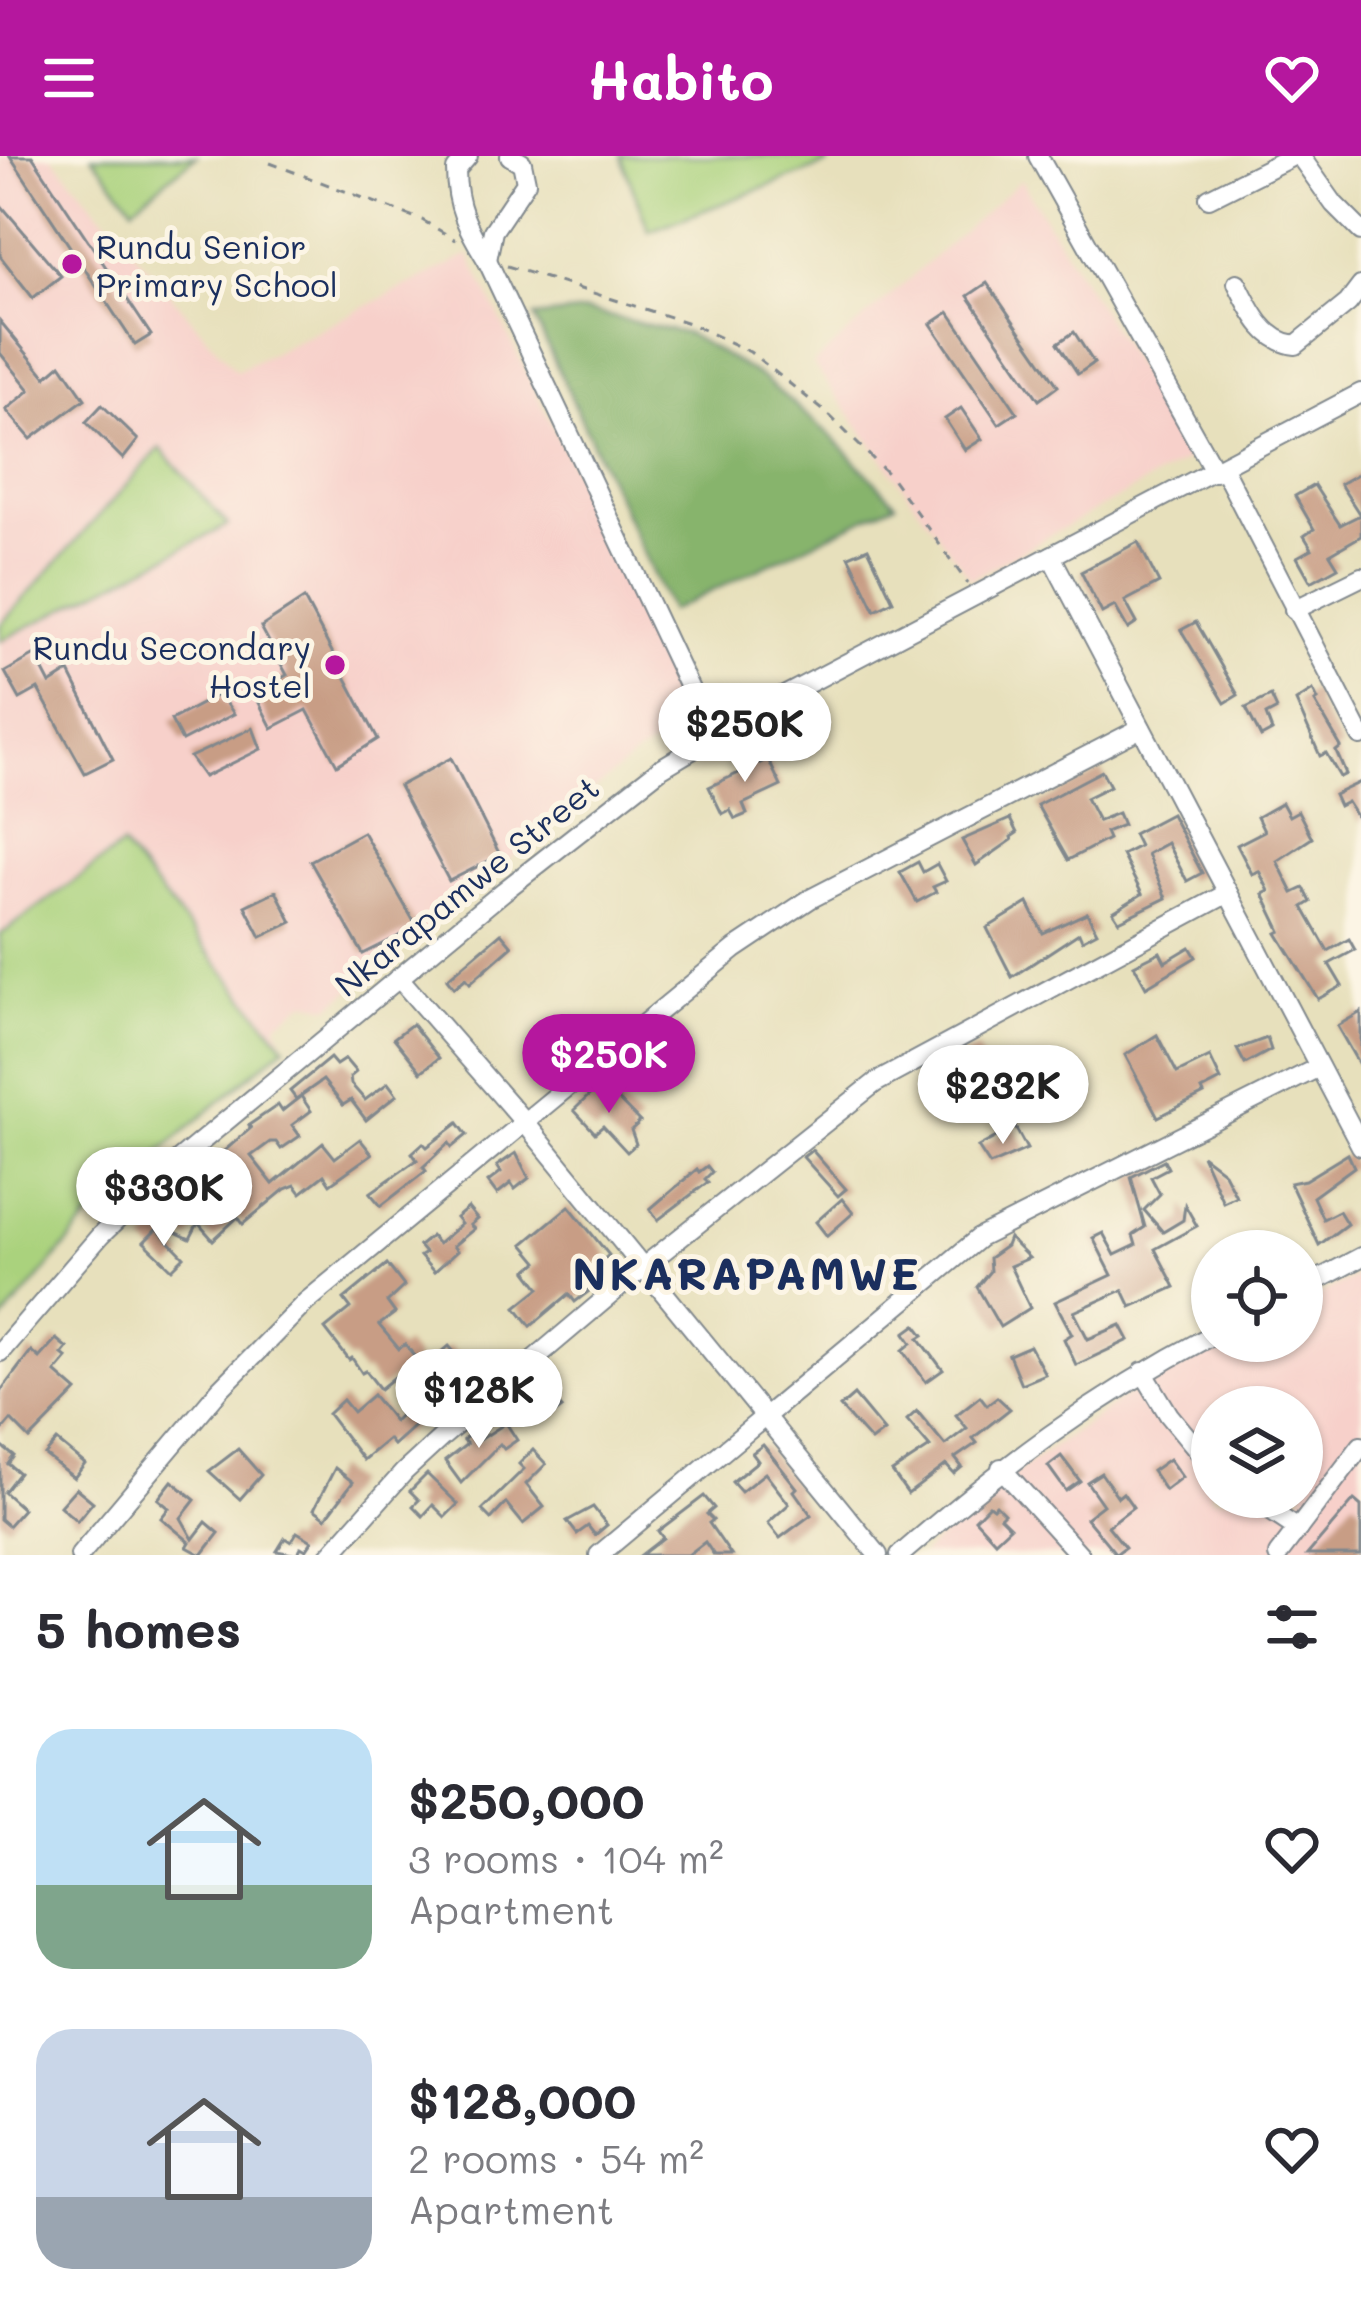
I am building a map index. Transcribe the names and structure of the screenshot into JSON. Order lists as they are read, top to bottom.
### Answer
{
  "streets": {
    "street": ["Nkarapamwe Street"]
  },
  "districts": ["NKARAPAMWE"],
  "places": ["Rundu Senior Primary School", "Rundu Secondary Hostel"],
  "page": {
    "header": "Habito",
    "price": [
      "$250K",
      "$250K",
      "$232K",
      "$330K",
      "$128K"
    ],
    "heading": "5 homes",
    "list": [
      {
        "name": "$250,000",
        "note": "3 rooms · 104 m² · Apartment"
      },
      {
        "name": "$128,000",
        "note": "2 rooms · 54 m² · Apartment"
      }
    ]
  }
}
